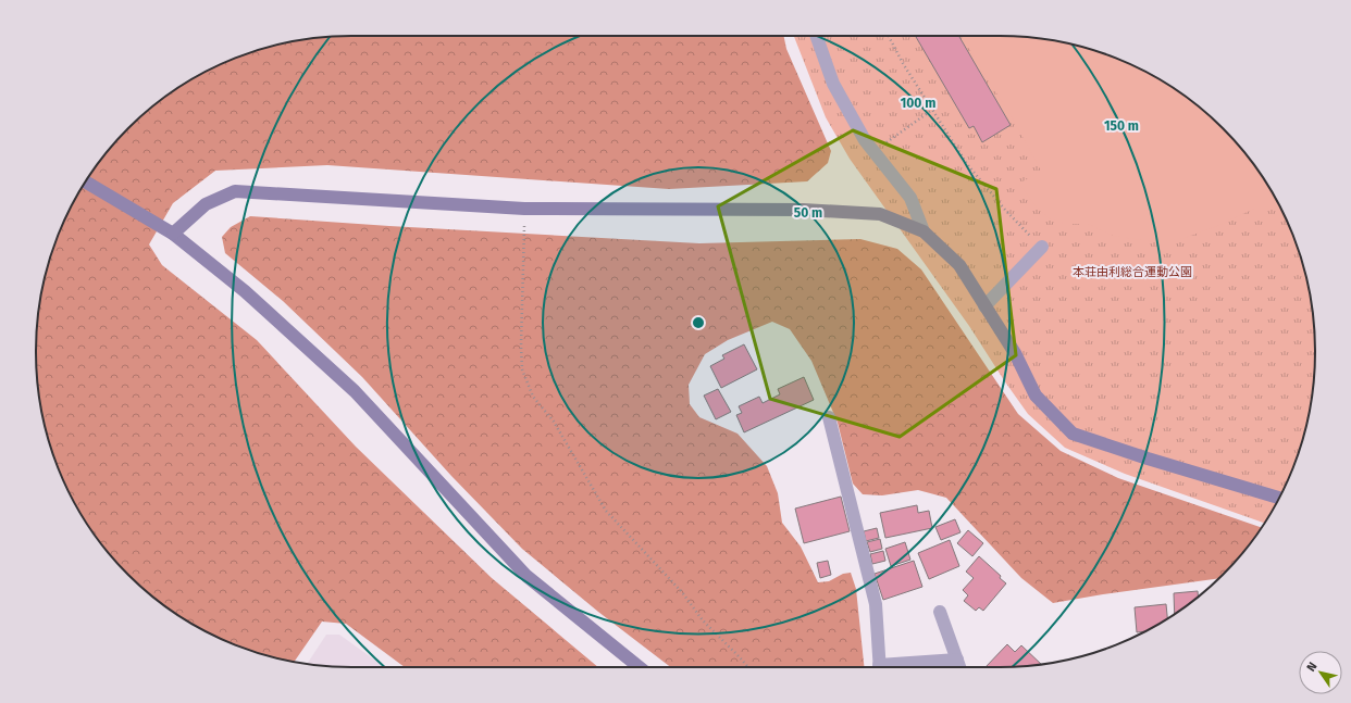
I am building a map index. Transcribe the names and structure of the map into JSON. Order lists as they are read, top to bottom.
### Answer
{
  "parks": ["本荘由利総合運動公園"],
  "north": "top left",
  "rings": ["100 m", "150 m", "50 m"]
}
